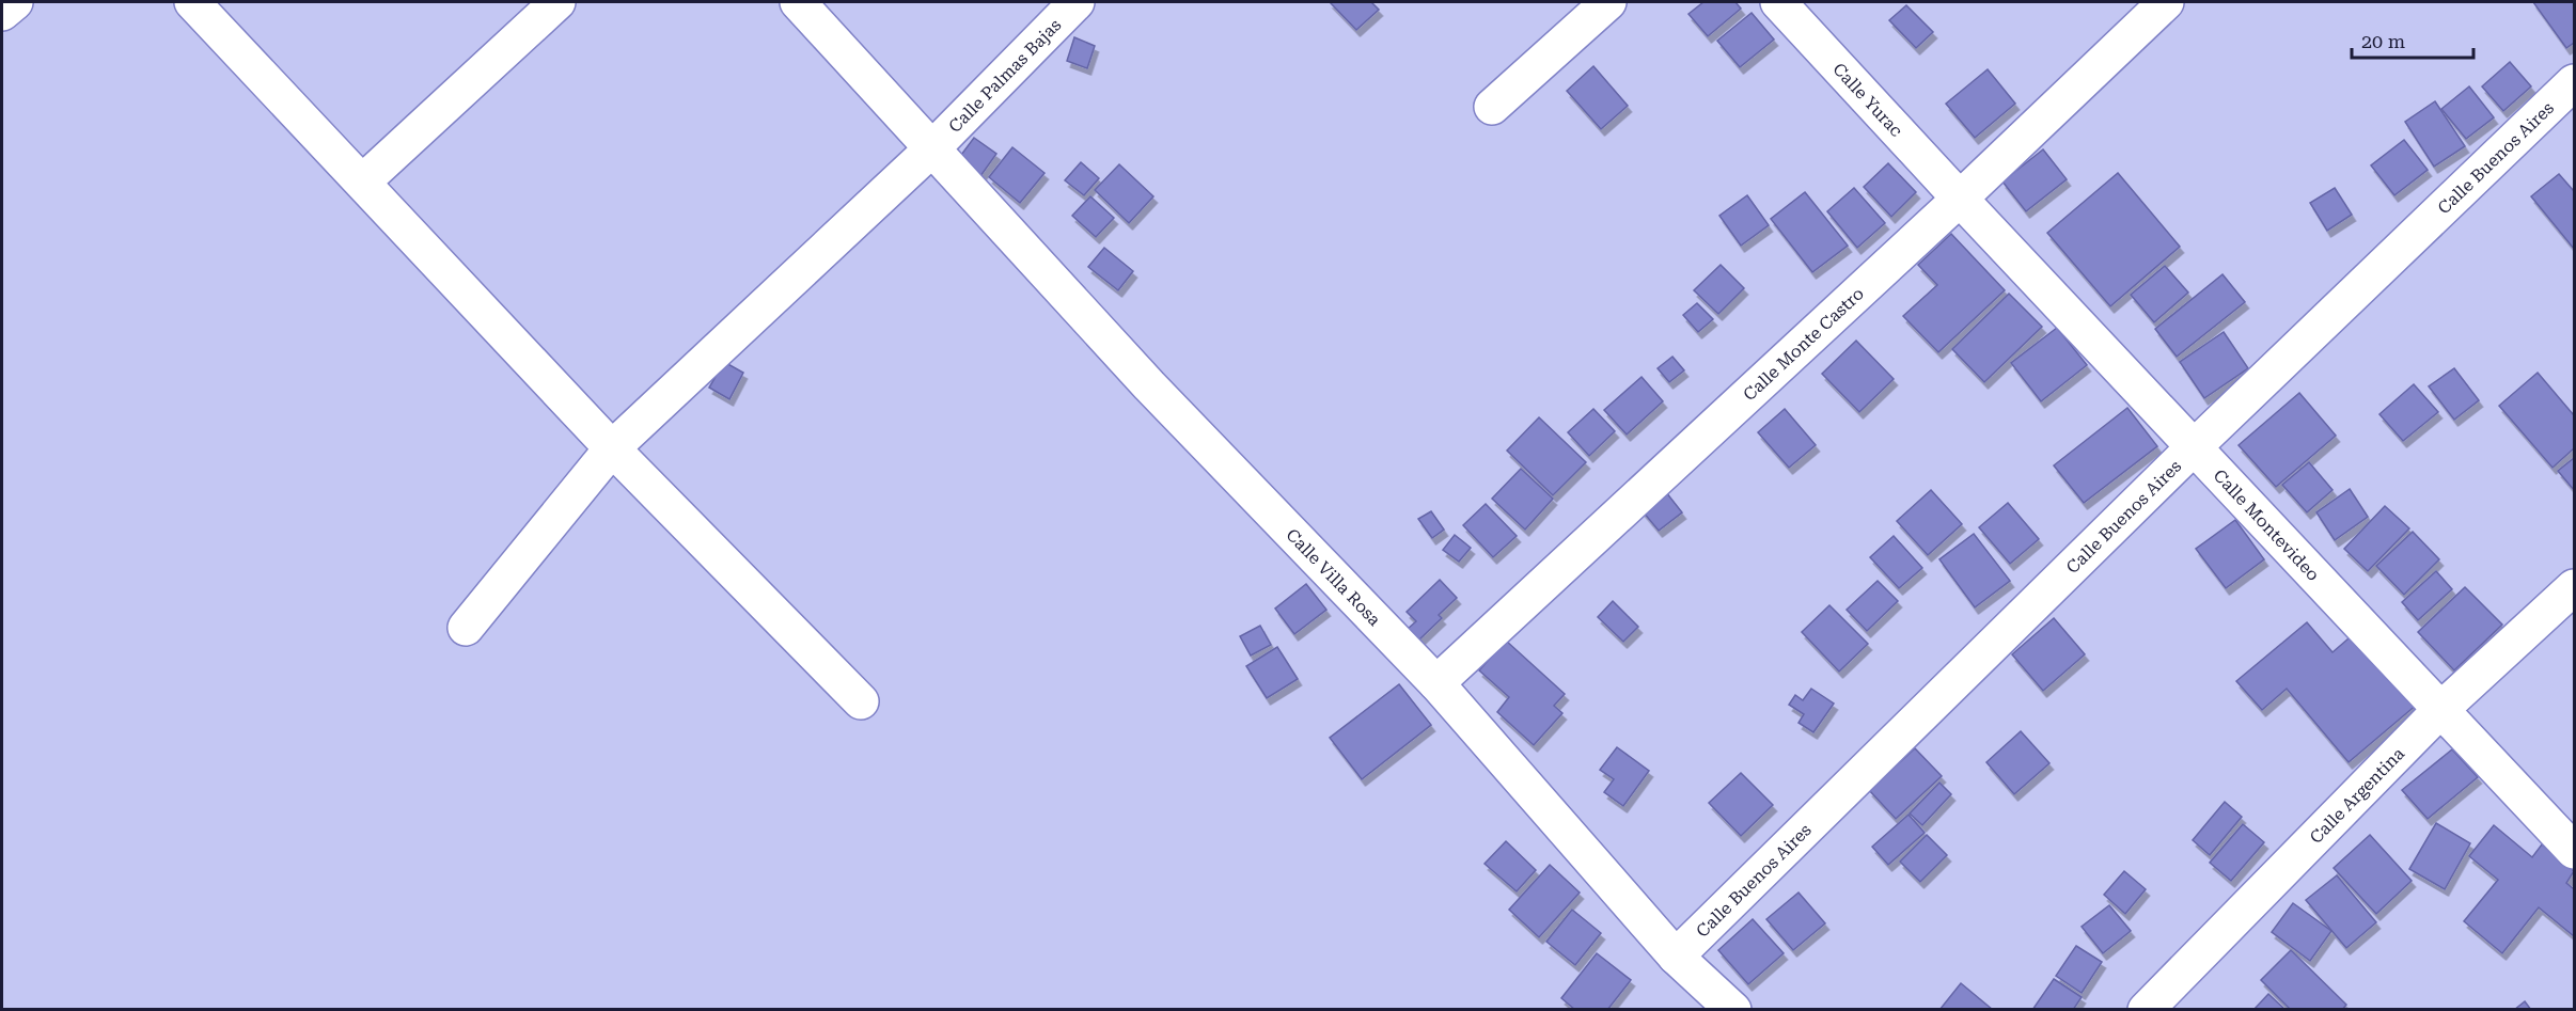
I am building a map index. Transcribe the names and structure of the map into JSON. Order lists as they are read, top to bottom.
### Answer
{
  "streets": {
    "street": [
      "Calle Palmas Bajas",
      "Calle Yurac",
      "Calle Buenos Aires",
      "Calle Monte Castro",
      "Calle Montevideo",
      "Calle Villa Rosa",
      "Calle Argentina"
    ]
  },
  "crossings": [
    ["Calle Palmas Bajas", "Calle Villa Rosa"],
    ["Calle Yurac", "Calle Monte Castro"],
    ["Calle Yurac", "Calle Montevideo"],
    ["Calle Buenos Aires", "Calle Montevideo"],
    ["Calle Buenos Aires", "Calle Villa Rosa"],
    ["Calle Monte Castro", "Calle Montevideo"],
    ["Calle Monte Castro", "Calle Villa Rosa"],
    ["Calle Montevideo", "Calle Argentina"]
  ],
  "scale_bar": "20 m"
}
